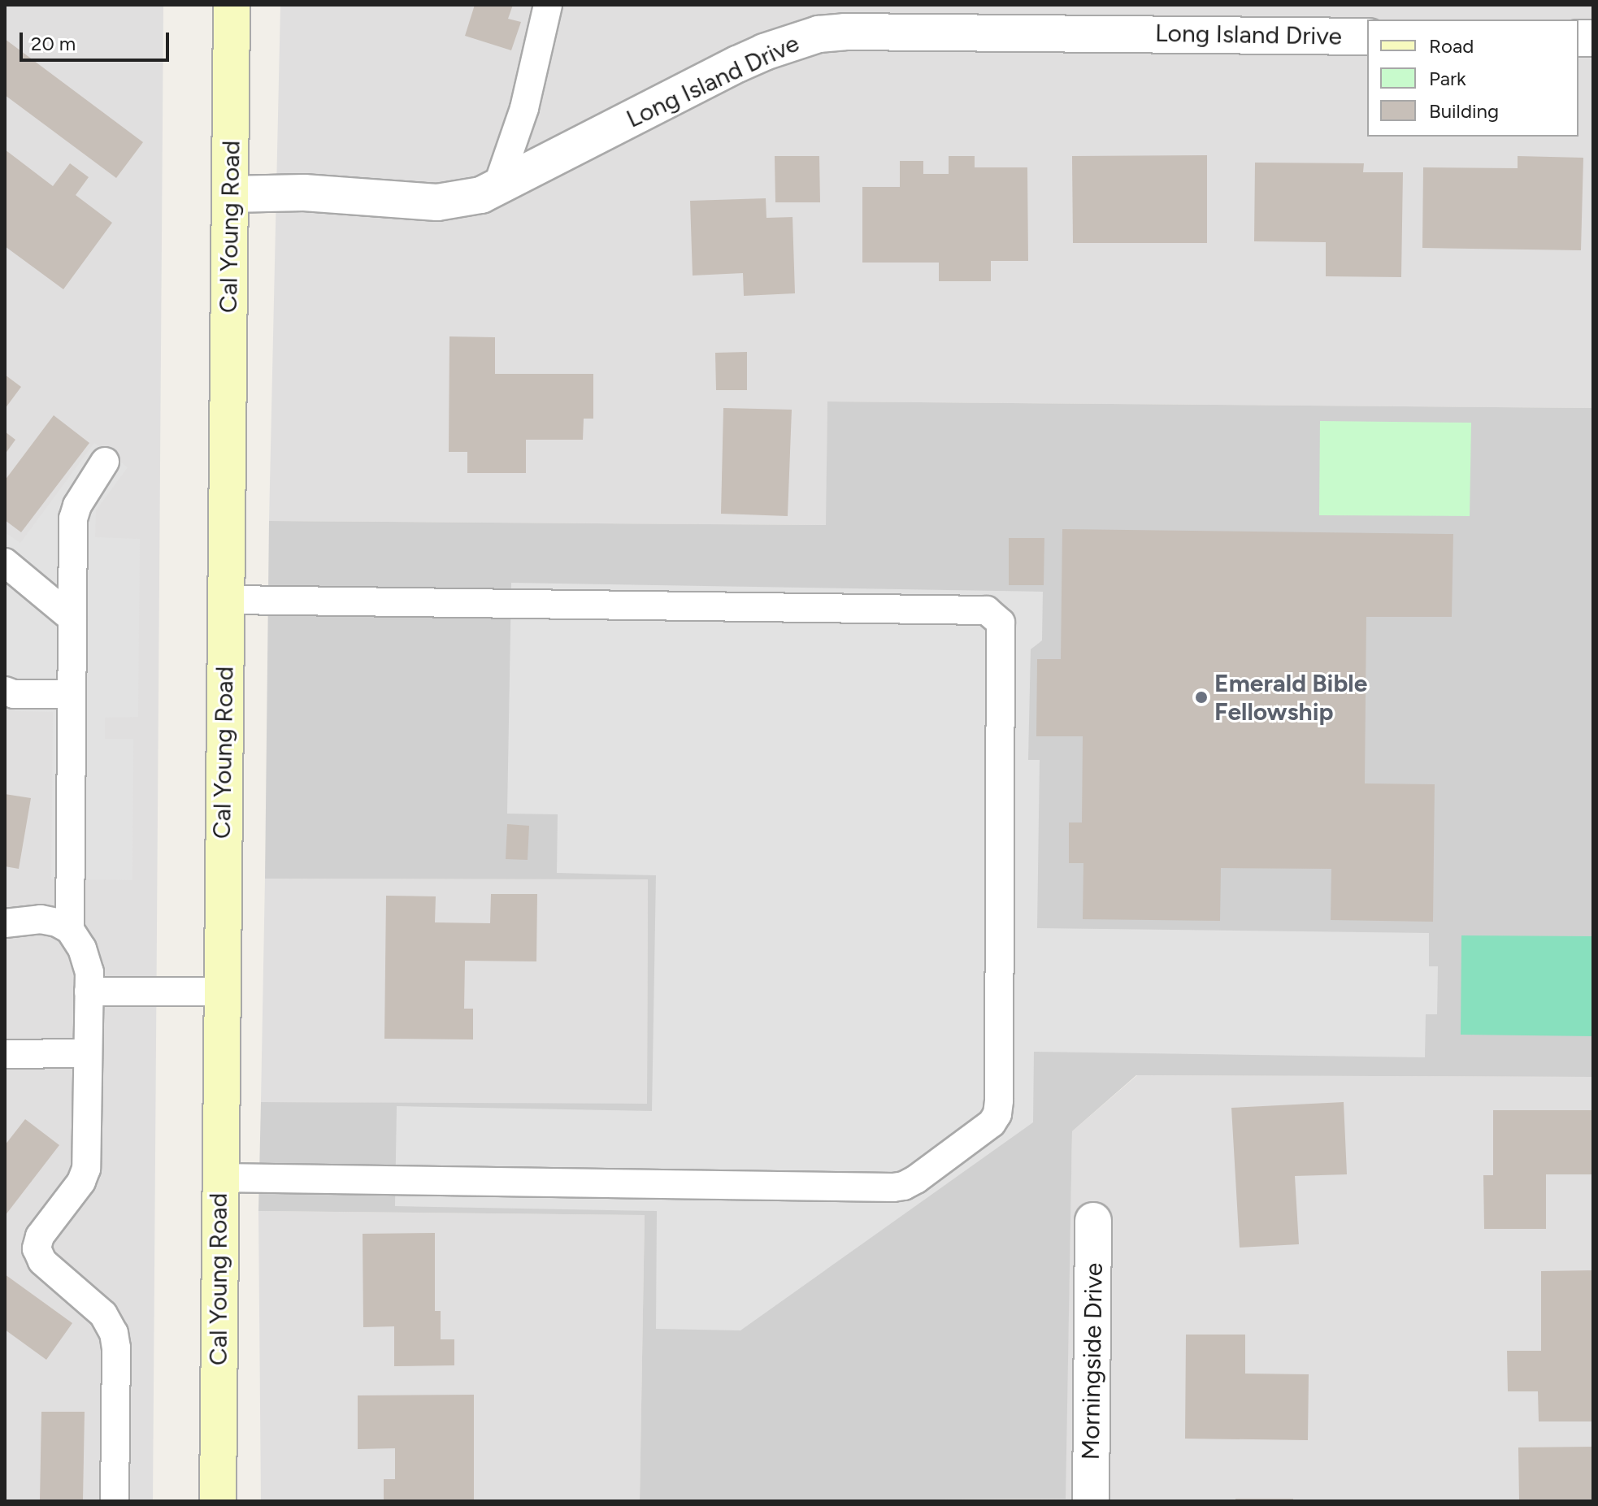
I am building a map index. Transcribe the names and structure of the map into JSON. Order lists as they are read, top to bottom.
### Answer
{
  "streets": {
    "main road": ["Cal Young Road"],
    "street": ["Long Island Drive", "Morningside Drive"]
  },
  "crossings": [
    ["Long Island Drive", "Cal Young Road"]
  ],
  "places": ["Emerald Bible Fellowship"],
  "legend": ["Road", "Park", "Building"],
  "scale_bar": "20 m"
}
